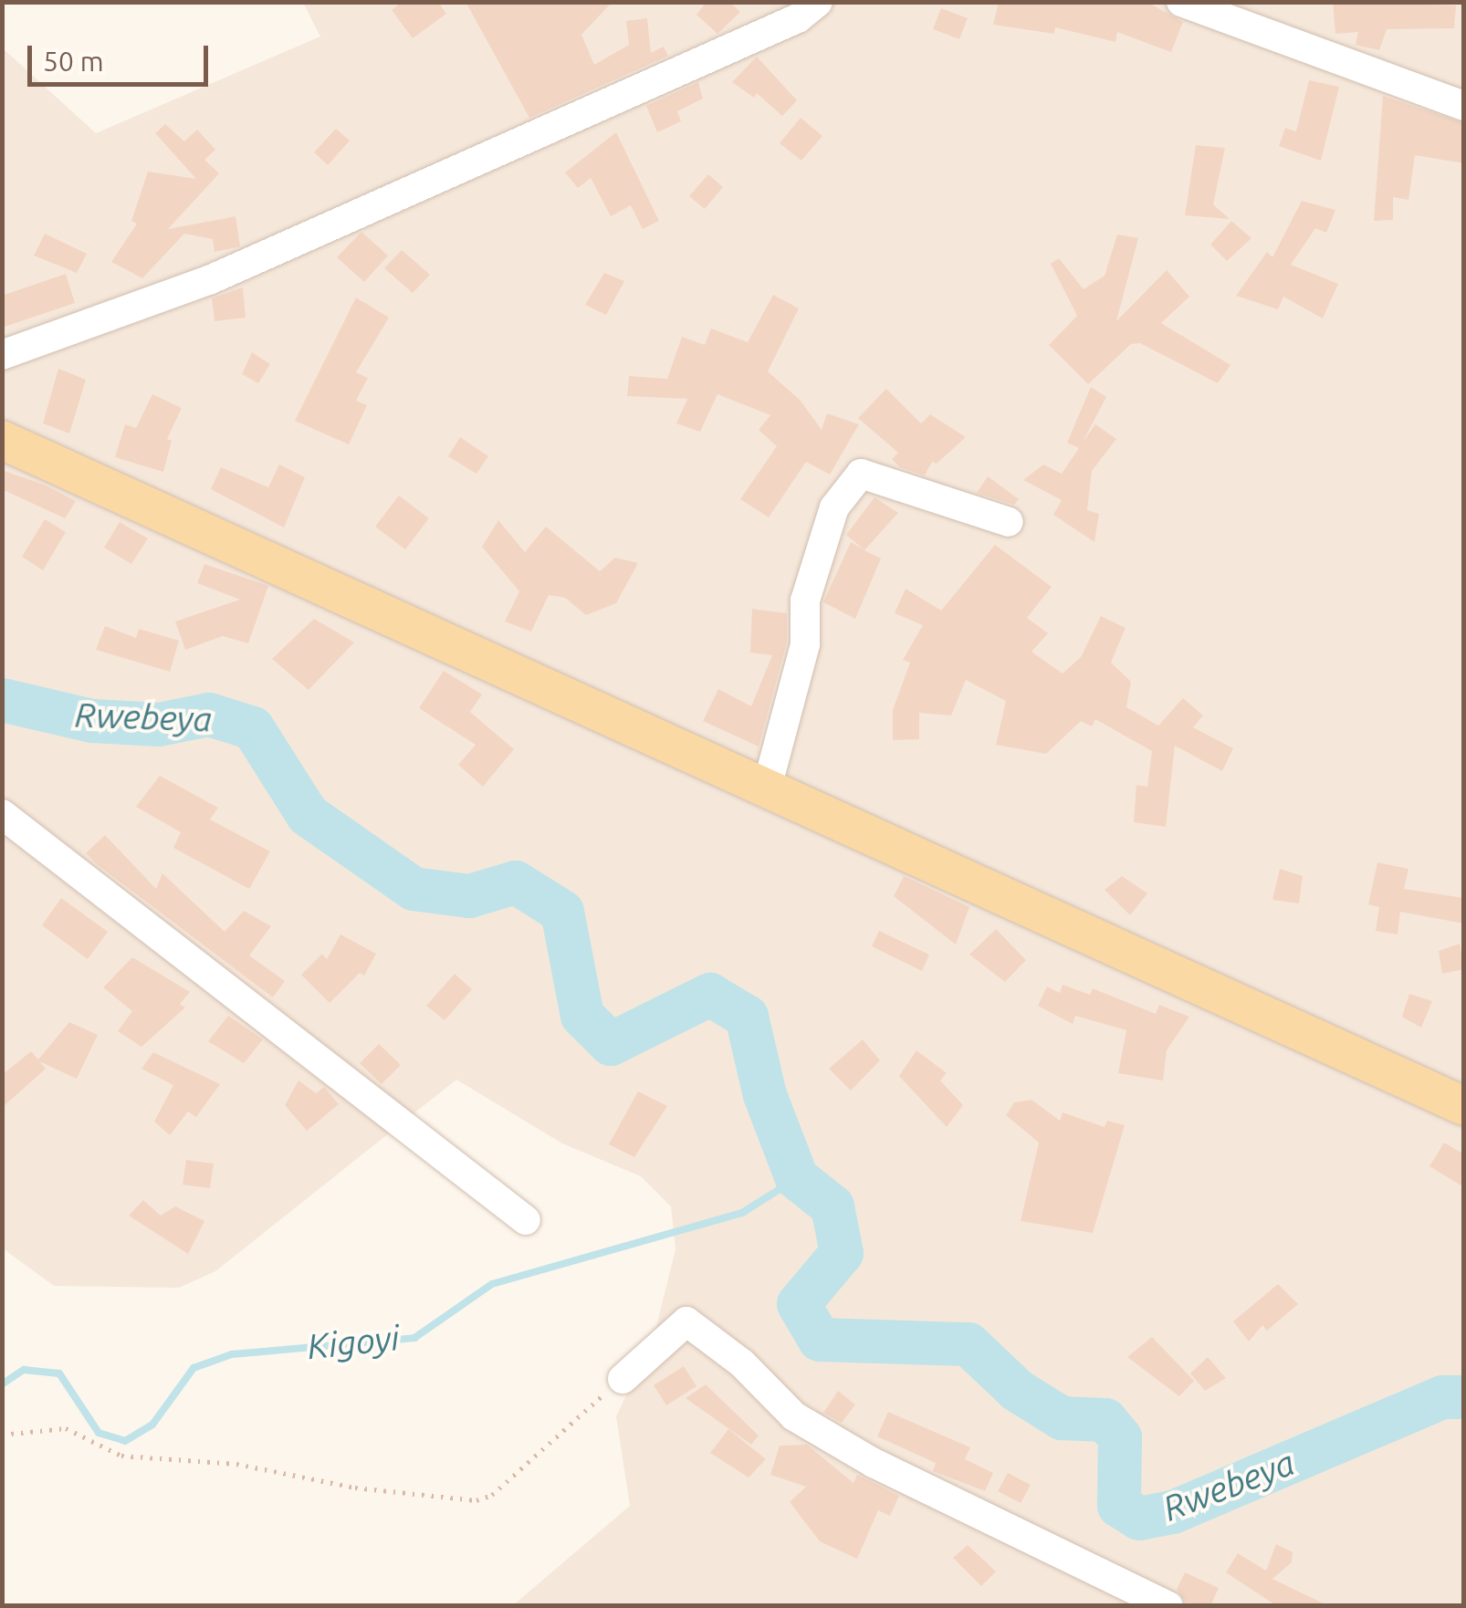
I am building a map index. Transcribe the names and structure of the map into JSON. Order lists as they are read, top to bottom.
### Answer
{
  "water": ["Rwebeya", "Kigoyi"],
  "scale_bar": "50 m"
}
